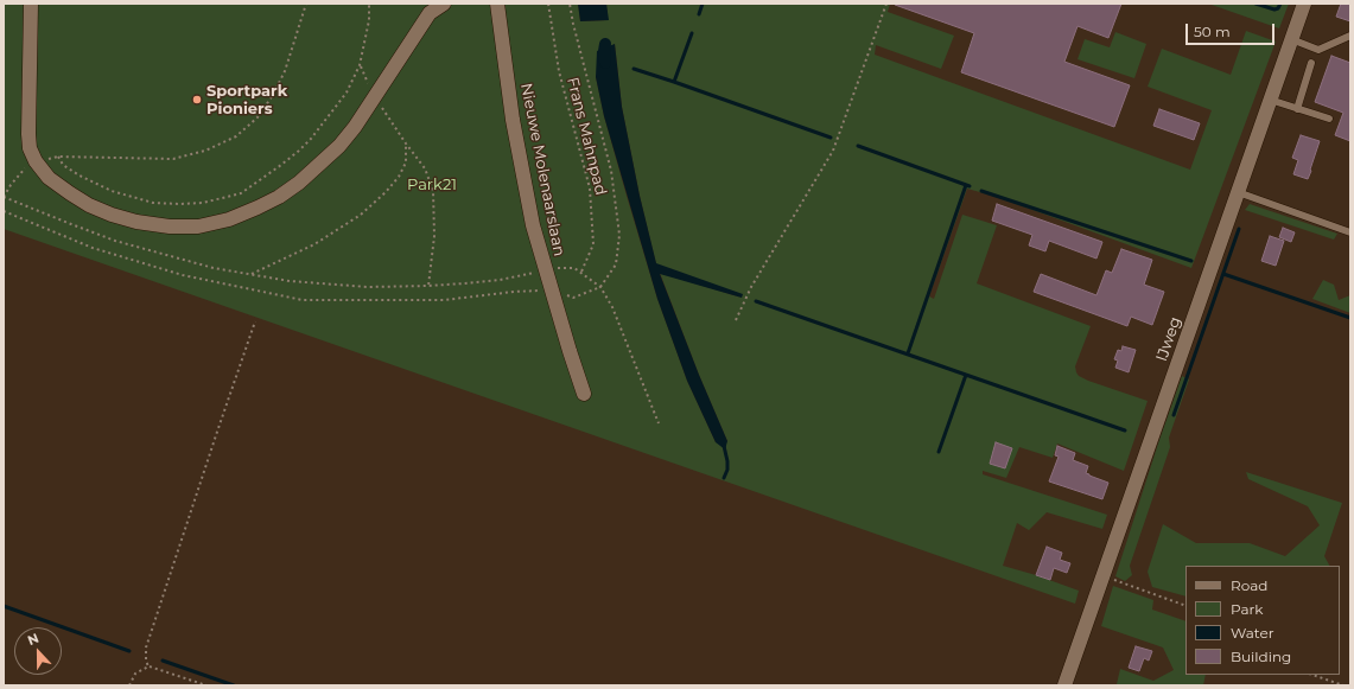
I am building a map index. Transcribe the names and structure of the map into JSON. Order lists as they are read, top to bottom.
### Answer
{
  "streets": {
    "street": ["Nieuwe Molenaarslaan", "IJweg"],
    "path": ["Frans Mahnpad"]
  },
  "parks": ["Park21"],
  "places": ["Sportpark Pioniers"],
  "legend": [
    "Road",
    "Park",
    "Water",
    "Building"
  ],
  "scale_bar": "50 m",
  "north": "top"
}
